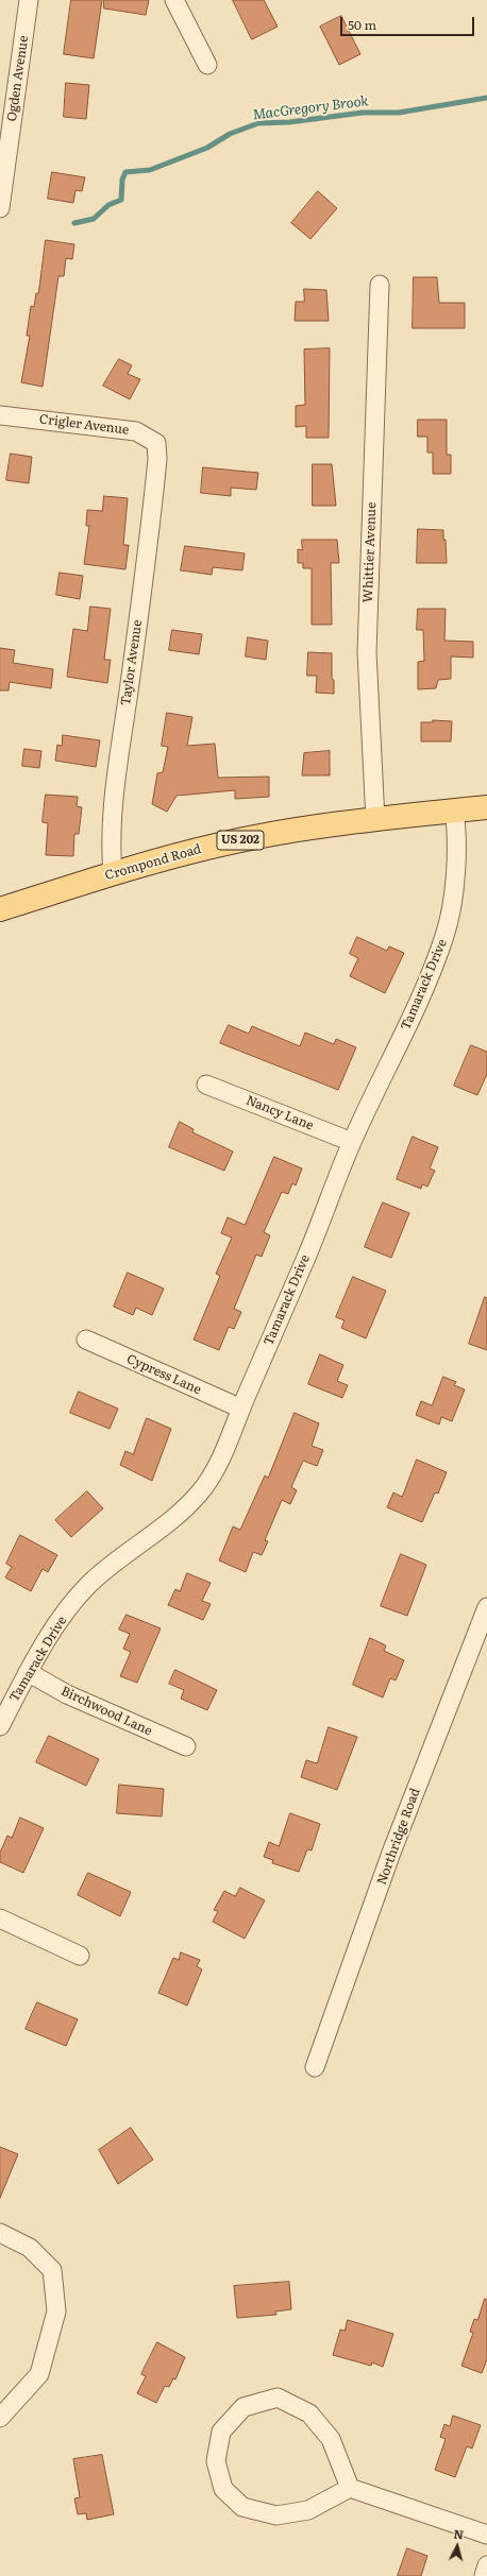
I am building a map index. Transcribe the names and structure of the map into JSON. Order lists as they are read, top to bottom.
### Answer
{
  "streets": {
    "main road": ["US 202", "Crompond Road"],
    "street": [
      "Ogden Avenue",
      "Crigler Avenue",
      "Whittier Avenue",
      "Taylor Avenue",
      "Tamarack Drive",
      "Nancy Lane",
      "Cypress Lane",
      "Birchwood Lane",
      "Northridge Road"
    ]
  },
  "crossings": [
    ["Crigler Avenue", "Taylor Avenue"],
    ["Whittier Avenue", "Crompond Road"],
    ["Taylor Avenue", "Crompond Road"],
    ["Crompond Road", "Tamarack Drive"],
    ["Tamarack Drive", "Nancy Lane"],
    ["Tamarack Drive", "Cypress Lane"],
    ["Tamarack Drive", "Birchwood Lane"]
  ],
  "water": ["MacGregory Brook"],
  "scale_bar": "50 m",
  "north": "top"
}
